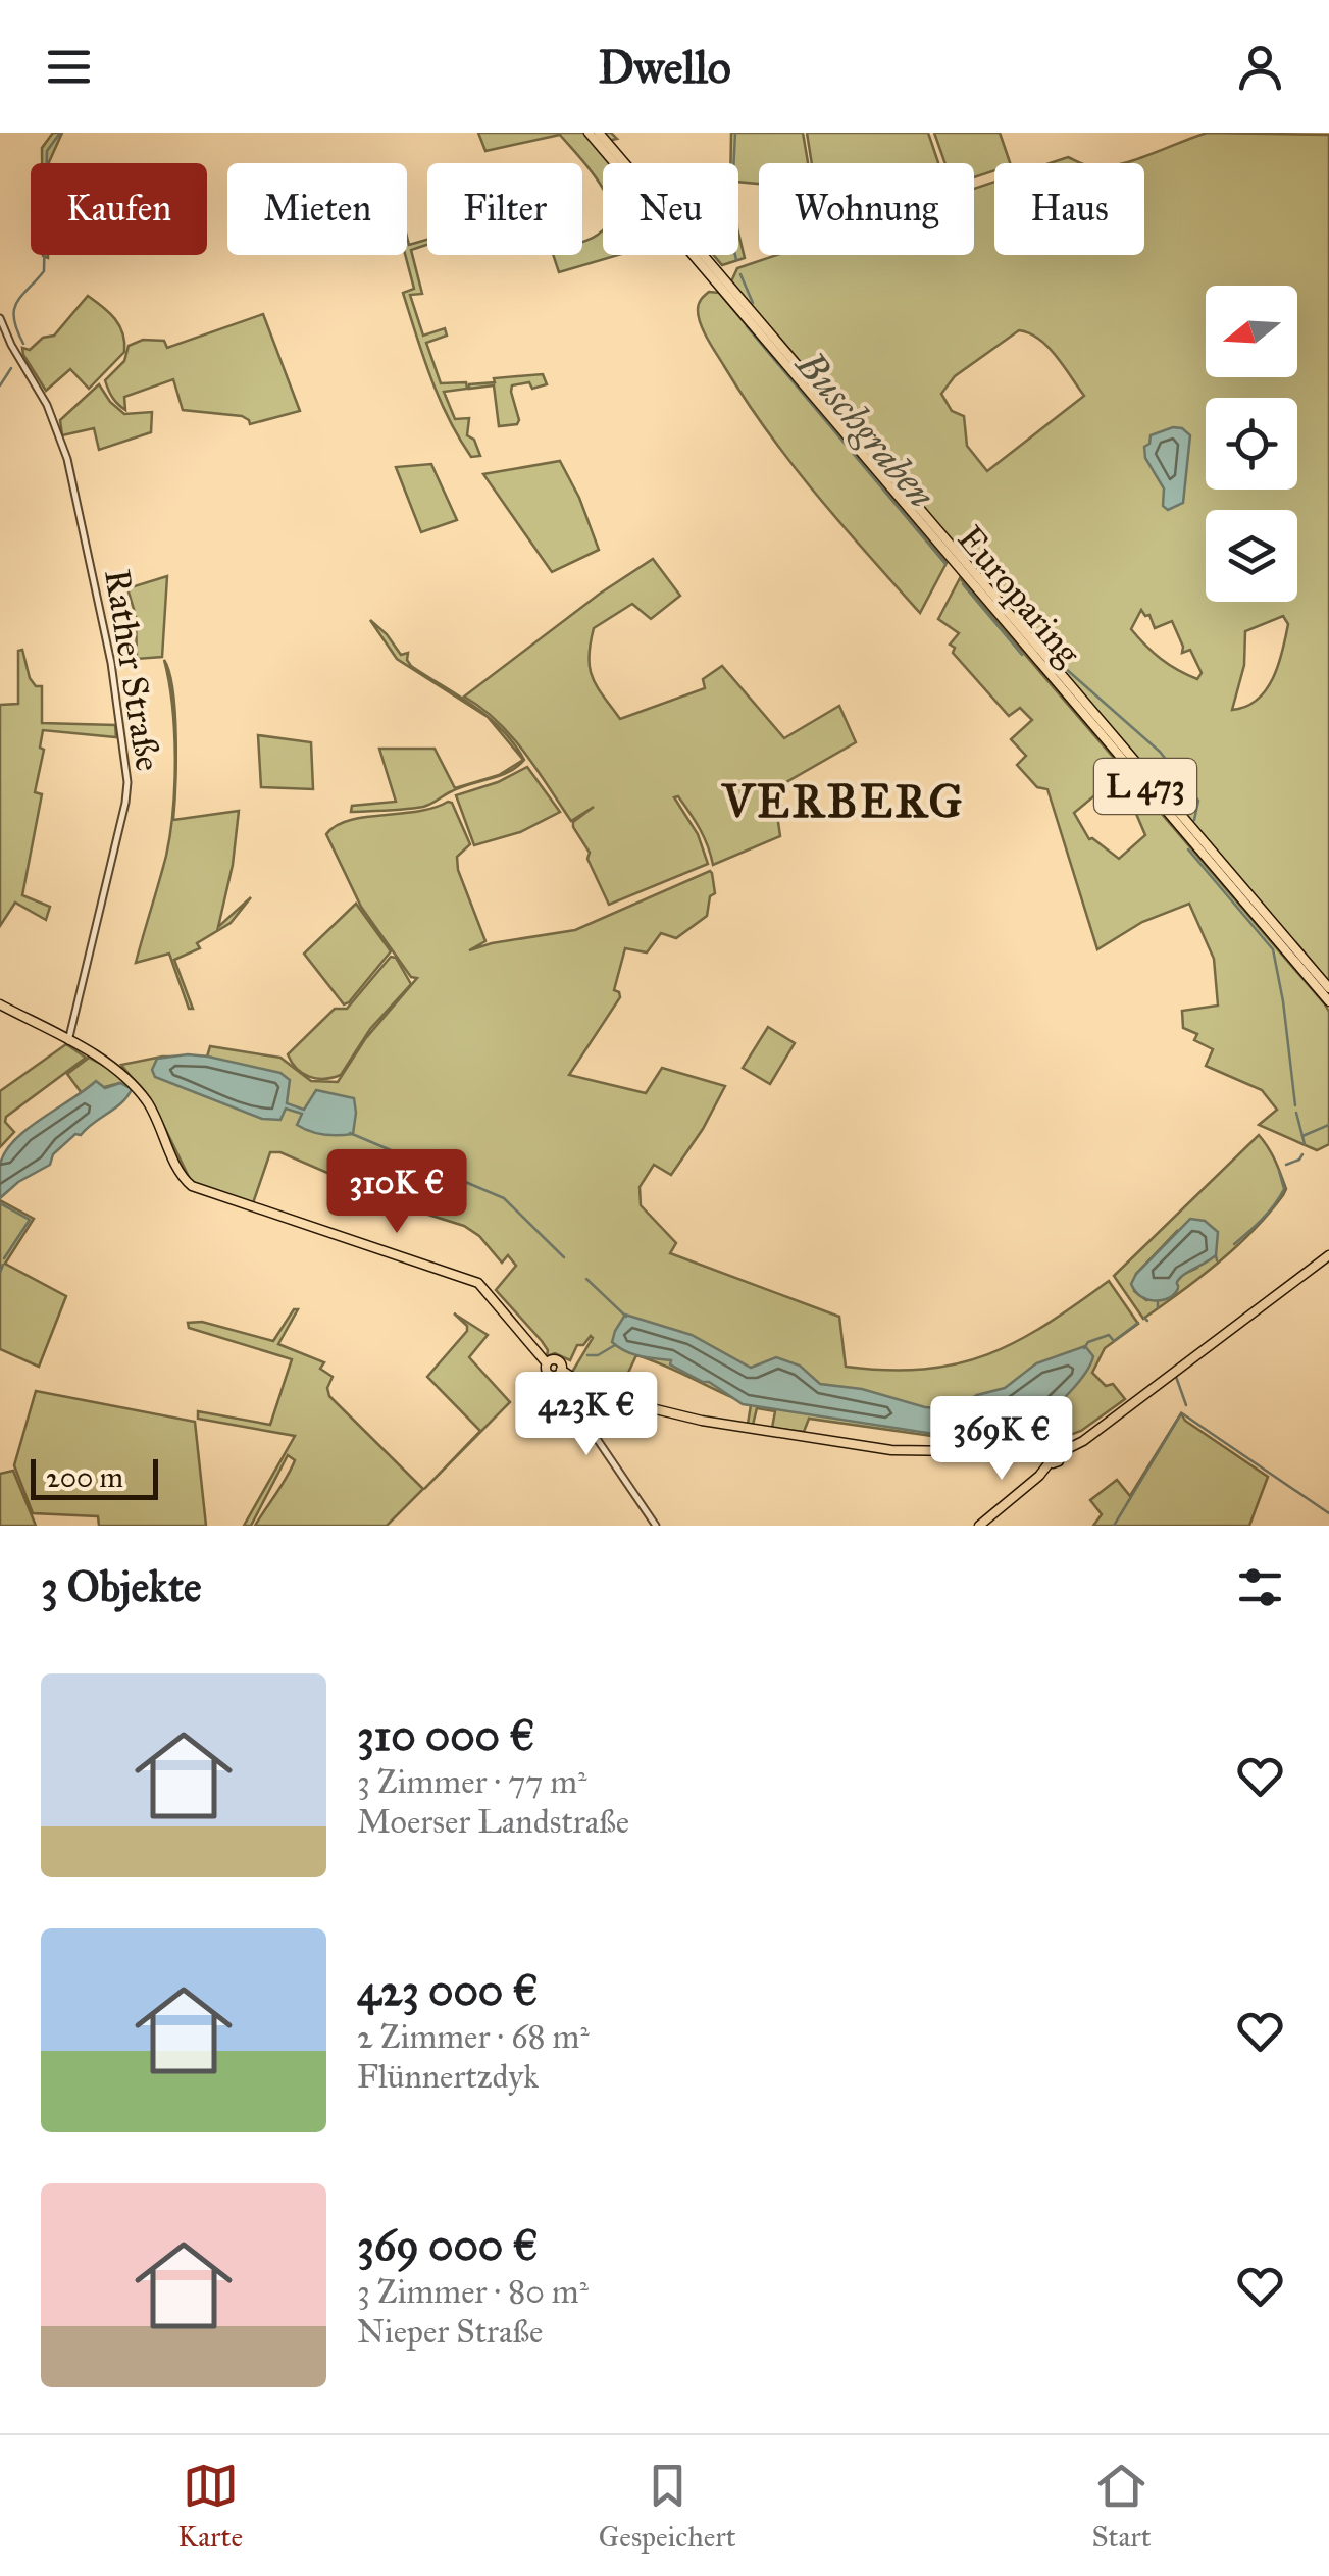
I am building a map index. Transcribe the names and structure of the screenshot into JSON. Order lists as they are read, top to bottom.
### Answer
{
  "streets": {
    "main road": ["Europaring", "L 473"],
    "street": ["Rather Straße"]
  },
  "districts": ["VERBERG"],
  "water": ["Buschgraben"],
  "scale_bar": "200 m",
  "north": "left",
  "page": {
    "header": "Dwello",
    "chip": [
      "Kaufen",
      "Mieten",
      "Filter",
      "Neu",
      "Wohnung",
      "Haus"
    ],
    "price": ["310K €", "423K €", "369K €"],
    "scale": "200 m",
    "heading": "3 Objekte",
    "list": [
      {
        "name": "310 000 €",
        "note": "3 Zimmer · 77 m² · Moerser Landstraße"
      },
      {
        "name": "423 000 €",
        "note": "2 Zimmer · 68 m² · Flünnertzdyk"
      },
      {
        "name": "369 000 €",
        "note": "3 Zimmer · 80 m² · Nieper Straße"
      }
    ],
    "tabs": ["Karte", "Gespeichert", "Start"]
  }
}
